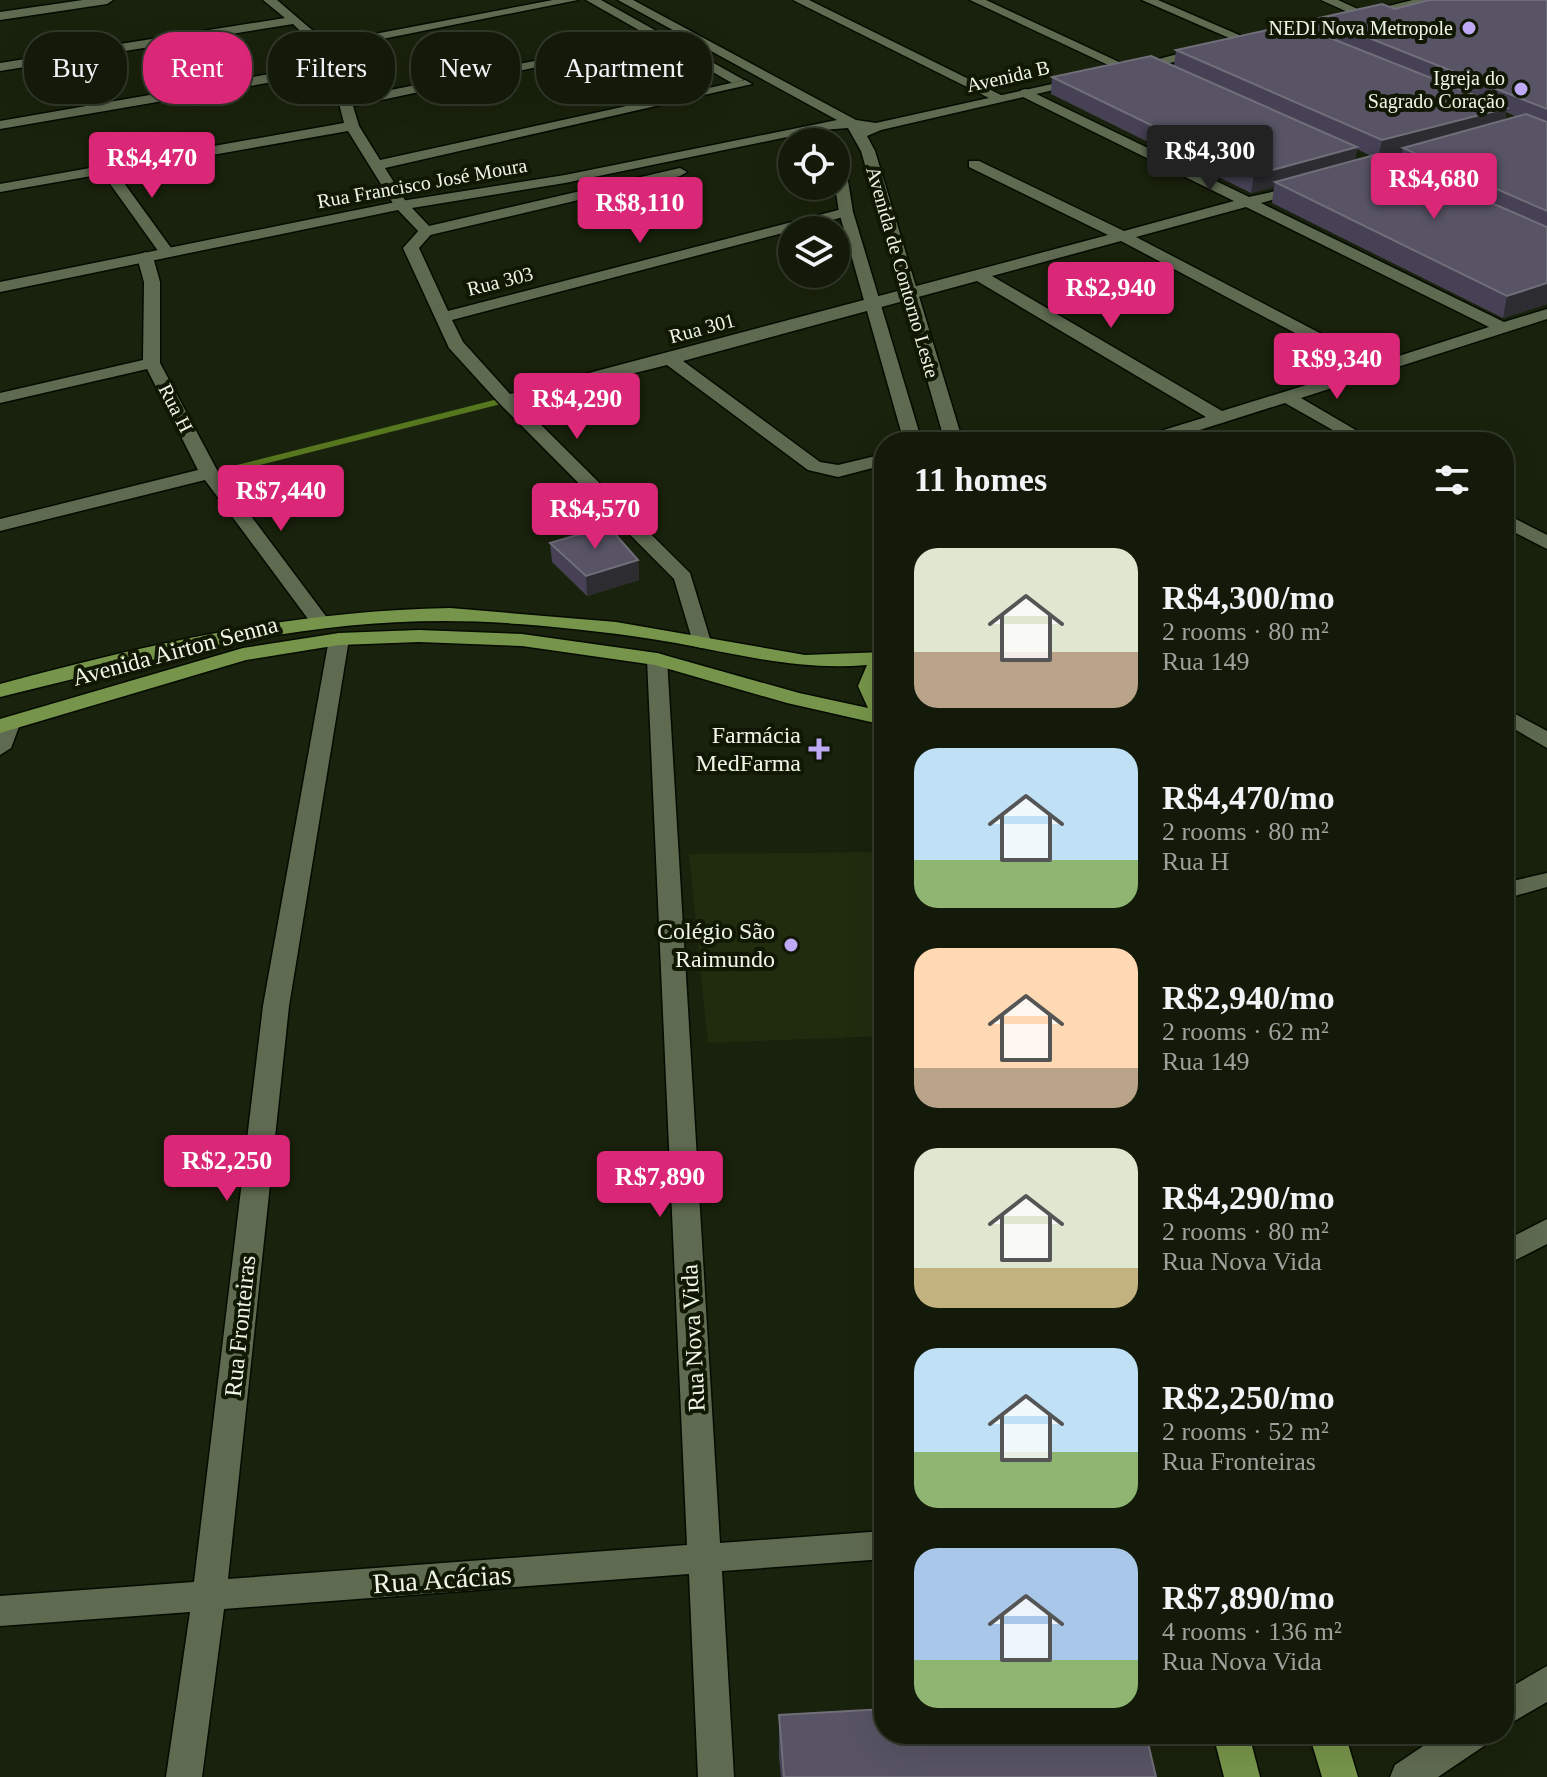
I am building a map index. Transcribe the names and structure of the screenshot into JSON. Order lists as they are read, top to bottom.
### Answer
{
  "streets": {
    "main road": ["Avenida Airton Senna"],
    "street": [
      "Avenida B",
      "Rua Francisco José Moura",
      "Avenida de Contorno Leste",
      "Rua 303",
      "Rua 301",
      "Rua H",
      "Rua Fronteiras",
      "Rua Nova Vida",
      "Rua Acácias"
    ]
  },
  "crossings": [
    ["Avenida B", "Rua Francisco José Moura"],
    ["Avenida B", "Avenida de Contorno Leste"],
    ["Rua Francisco José Moura", "Avenida de Contorno Leste"],
    ["Rua Francisco José Moura", "Rua H"],
    ["Avenida de Contorno Leste", "Rua 303"],
    ["Avenida de Contorno Leste", "Rua 301"],
    ["Rua H", "Avenida Airton Senna"],
    ["Avenida Airton Senna", "Rua Fronteiras"],
    ["Avenida Airton Senna", "Rua Nova Vida"],
    ["Rua Fronteiras", "Rua Acácias"],
    ["Rua Nova Vida", "Rua Acácias"]
  ],
  "places": {
    "other": ["NEDI Nova Metropole", "Igreja do Sagrado Coração", "Colégio São Raimundo"],
    "health": ["Farmácia MedFarma"]
  },
  "page": {
    "chip": [
      "Buy",
      "Rent",
      "Filters",
      "New",
      "Apartment"
    ],
    "price": [
      "R$4,300",
      "R$4,470",
      "R$4,680",
      "R$8,110",
      "R$2,940",
      "R$9,340",
      "R$4,290",
      "R$7,440",
      "R$4,570",
      "R$2,250",
      "R$7,890"
    ],
    "heading": "11 homes",
    "list": [
      {
        "name": "R$4,300/mo",
        "note": "2 rooms · 80 m² · Rua 149"
      },
      {
        "name": "R$4,470/mo",
        "note": "2 rooms · 80 m² · Rua H"
      },
      {
        "name": "R$2,940/mo",
        "note": "2 rooms · 62 m² · Rua 149"
      },
      {
        "name": "R$4,290/mo",
        "note": "2 rooms · 80 m² · Rua Nova Vida"
      },
      {
        "name": "R$2,250/mo",
        "note": "2 rooms · 52 m² · Rua Fronteiras"
      },
      {
        "name": "R$7,890/mo",
        "note": "4 rooms · 136 m² · Rua Nova Vida"
      }
    ]
  }
}
